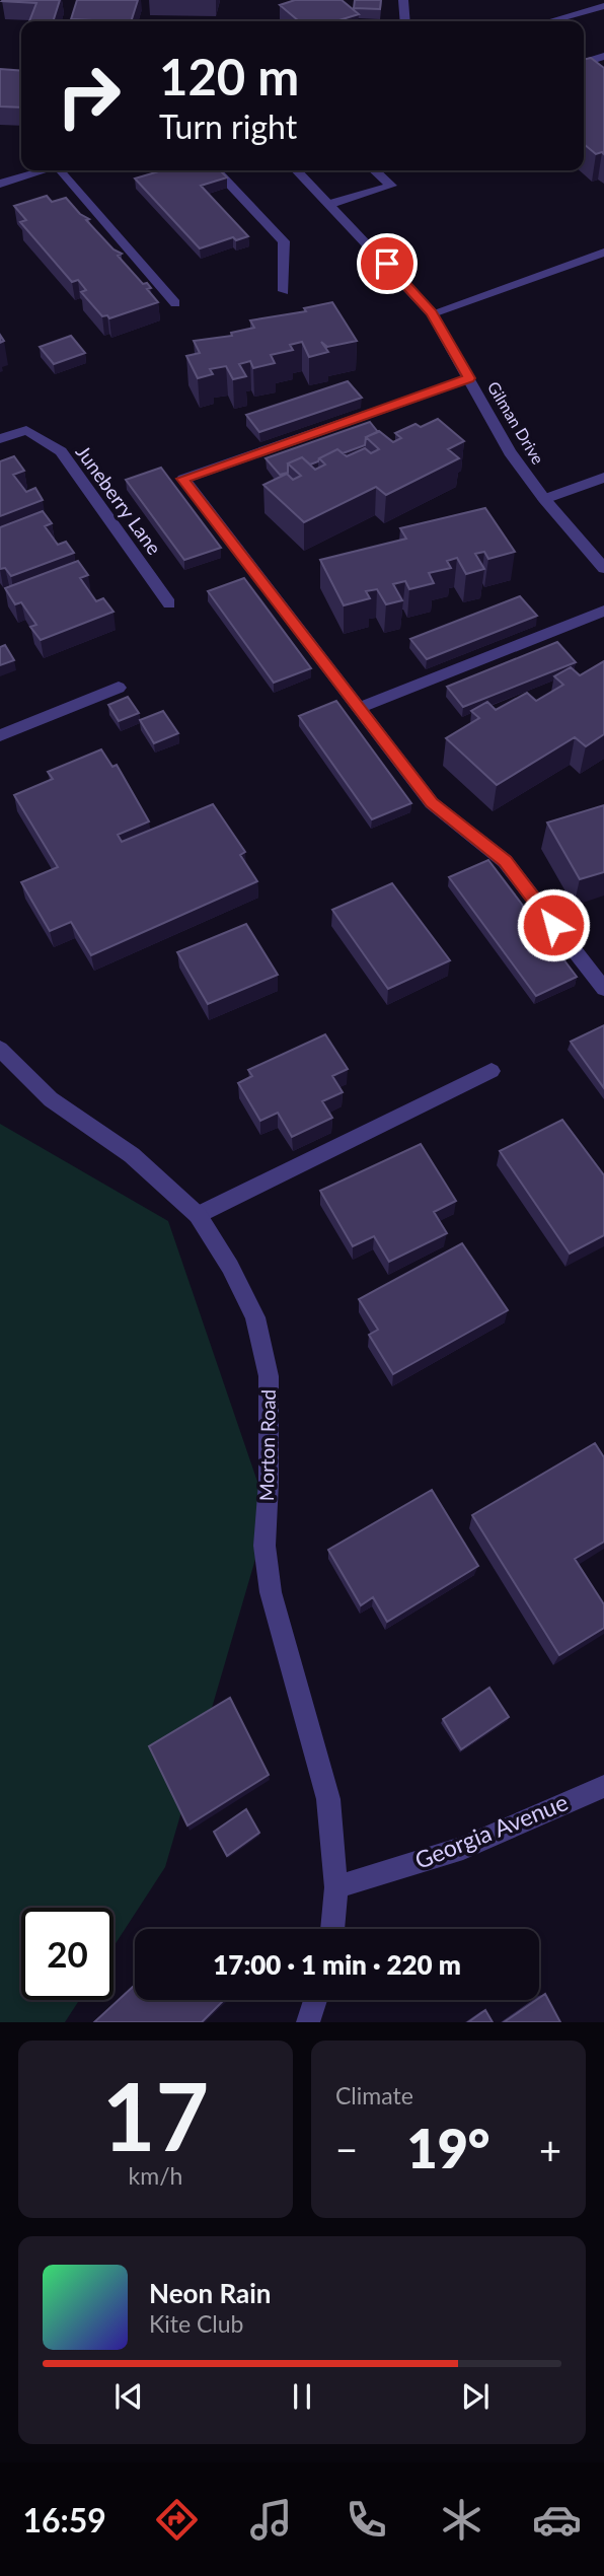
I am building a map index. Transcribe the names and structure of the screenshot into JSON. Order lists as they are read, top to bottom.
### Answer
{
  "streets": {
    "street": [
      "Gilman Drive",
      "Juneberry Lane",
      "Morton Road",
      "Georgia Avenue"
    ]
  },
  "crossings": [
    ["Morton Road", "Georgia Avenue"]
  ],
  "page": {
    "turn": ["120 m", "Turn right"],
    "limit": "20",
    "trip": "17:00 · 1 min · 220 m",
    "tile": [
      ["17", "km/h"],
      "Climate"
    ],
    "heat": ["−", "19°", "+"],
    "song": ["Neon Rain", "Kite Club"],
    "tabs": "16:59"
  }
}
